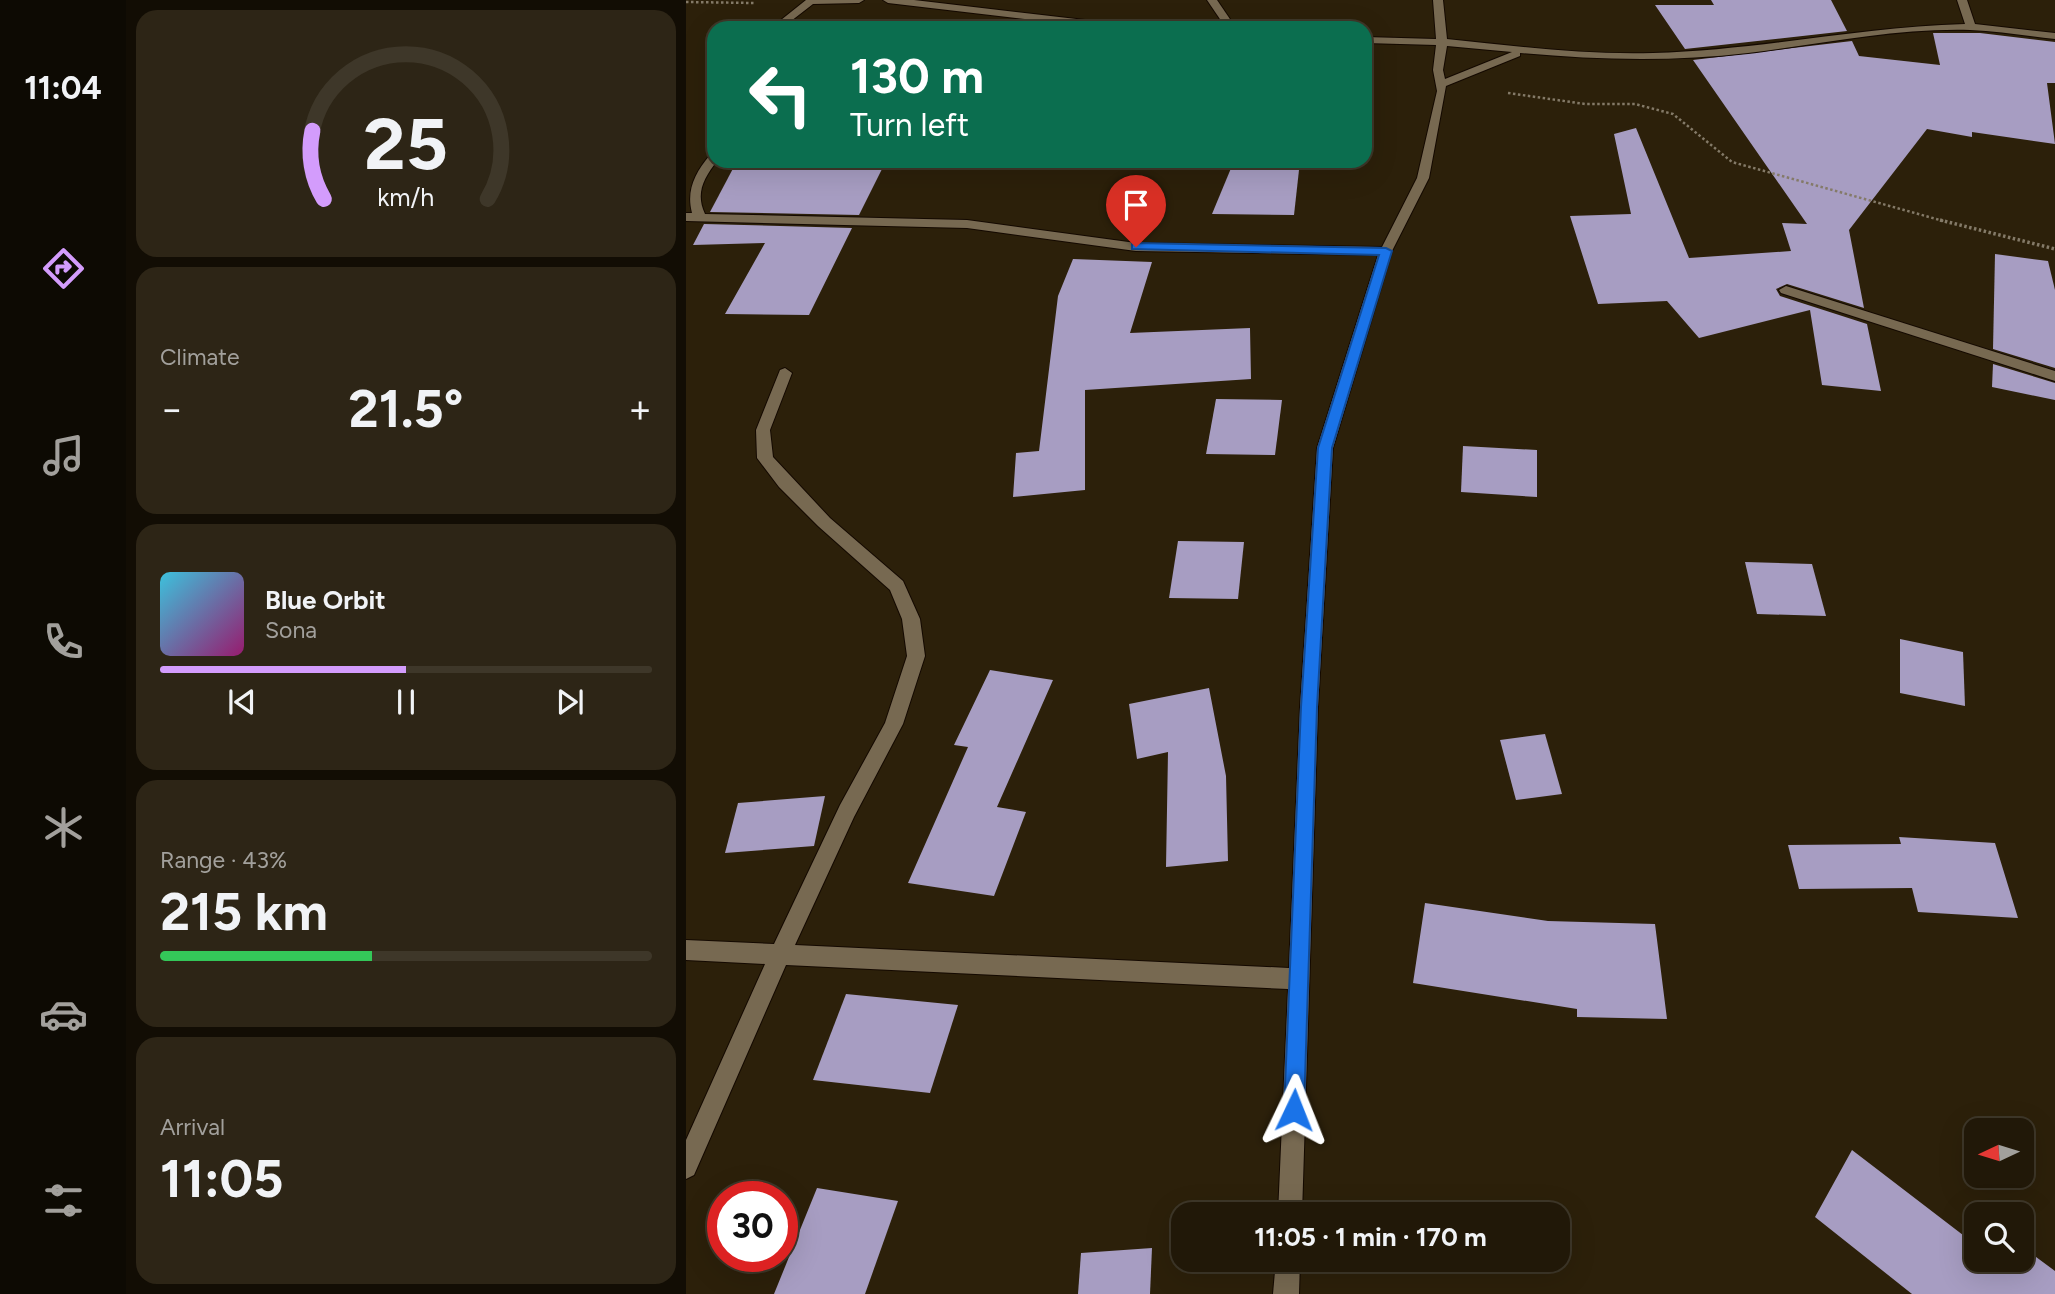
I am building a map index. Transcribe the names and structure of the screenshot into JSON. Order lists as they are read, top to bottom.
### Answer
{
  "north": "left",
  "page": {
    "tabs": "11:04",
    "turn": ["130 m", "Turn left"],
    "tile": [
      "Climate",
      ["Range · 43%", "215 km"],
      ["Arrival", "11:05"]
    ],
    "heat": ["−", "21.5°", "+"],
    "song": ["Blue Orbit", "Sona"],
    "limit": "30",
    "trip": "11:05 · 1 min · 170 m",
    "gauge": ["25", "km/h"]
  }
}
